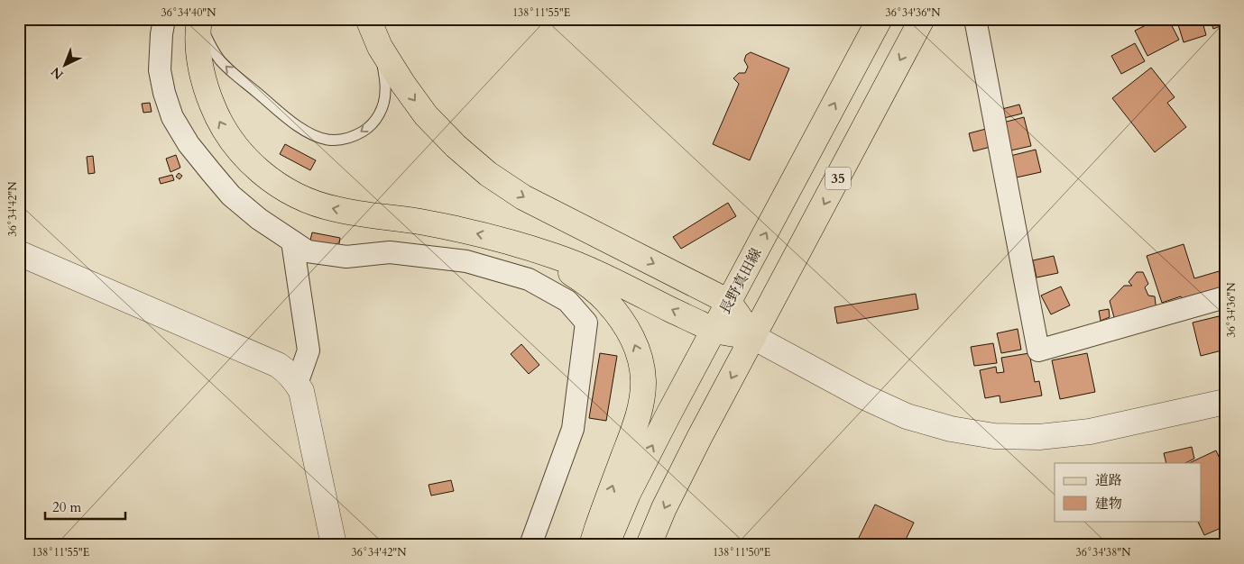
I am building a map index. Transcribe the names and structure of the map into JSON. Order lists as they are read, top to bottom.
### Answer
{
  "streets": {
    "main road": ["35", "長野真田線"]
  },
  "legend": ["道路", "建物"],
  "scale_bar": "20 m",
  "north": "bottom left",
  "coordinates": [
    "36°34'40\"N",
    "138°11'55\"E",
    "36°34'36\"N",
    "36°34'42\"N",
    "138°11'50\"E",
    "36°34'38\"N"
  ]
}
